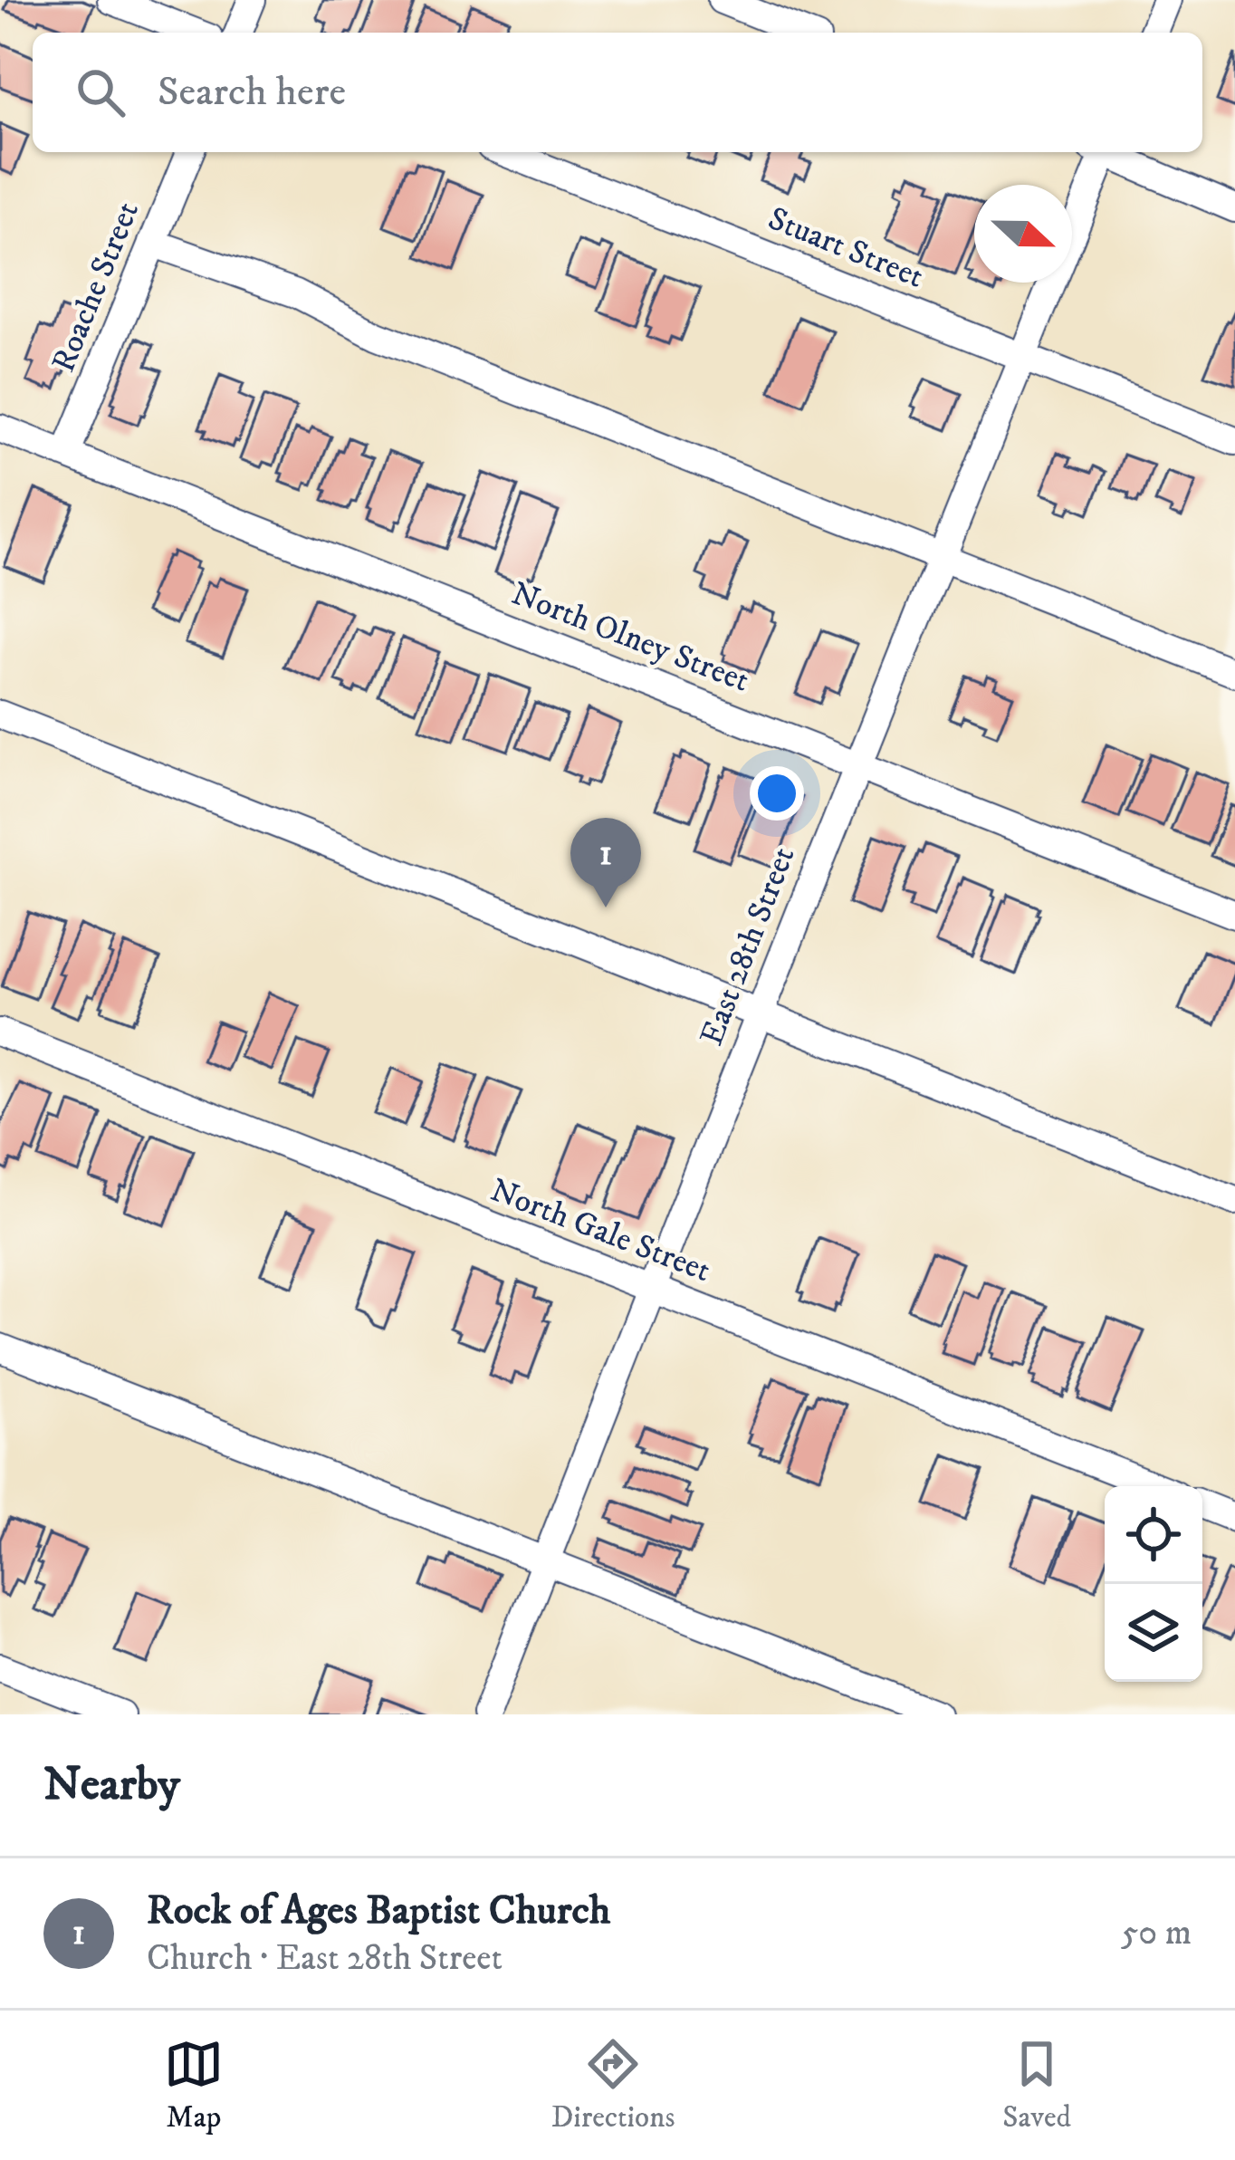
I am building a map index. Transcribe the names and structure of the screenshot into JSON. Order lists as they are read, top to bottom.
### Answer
{
  "streets": {
    "street": [
      "Stuart Street",
      "Roache Street",
      "North Olney Street",
      "East 28th Street",
      "North Gale Street"
    ]
  },
  "crossings": [
    ["Stuart Street", "East 28th Street"],
    ["Roache Street", "North Olney Street"],
    ["North Olney Street", "East 28th Street"],
    ["East 28th Street", "North Gale Street"]
  ],
  "north": "right",
  "page": {
    "search": "Search here",
    "pins": "1",
    "heading": "Nearby",
    "list": [
      {
        "mark": "1",
        "name": "Rock of Ages Baptist Church",
        "note": "Church · East 28th Street",
        "value": "50 m"
      }
    ],
    "nav": ["Map", "Directions", "Saved"]
  }
}
